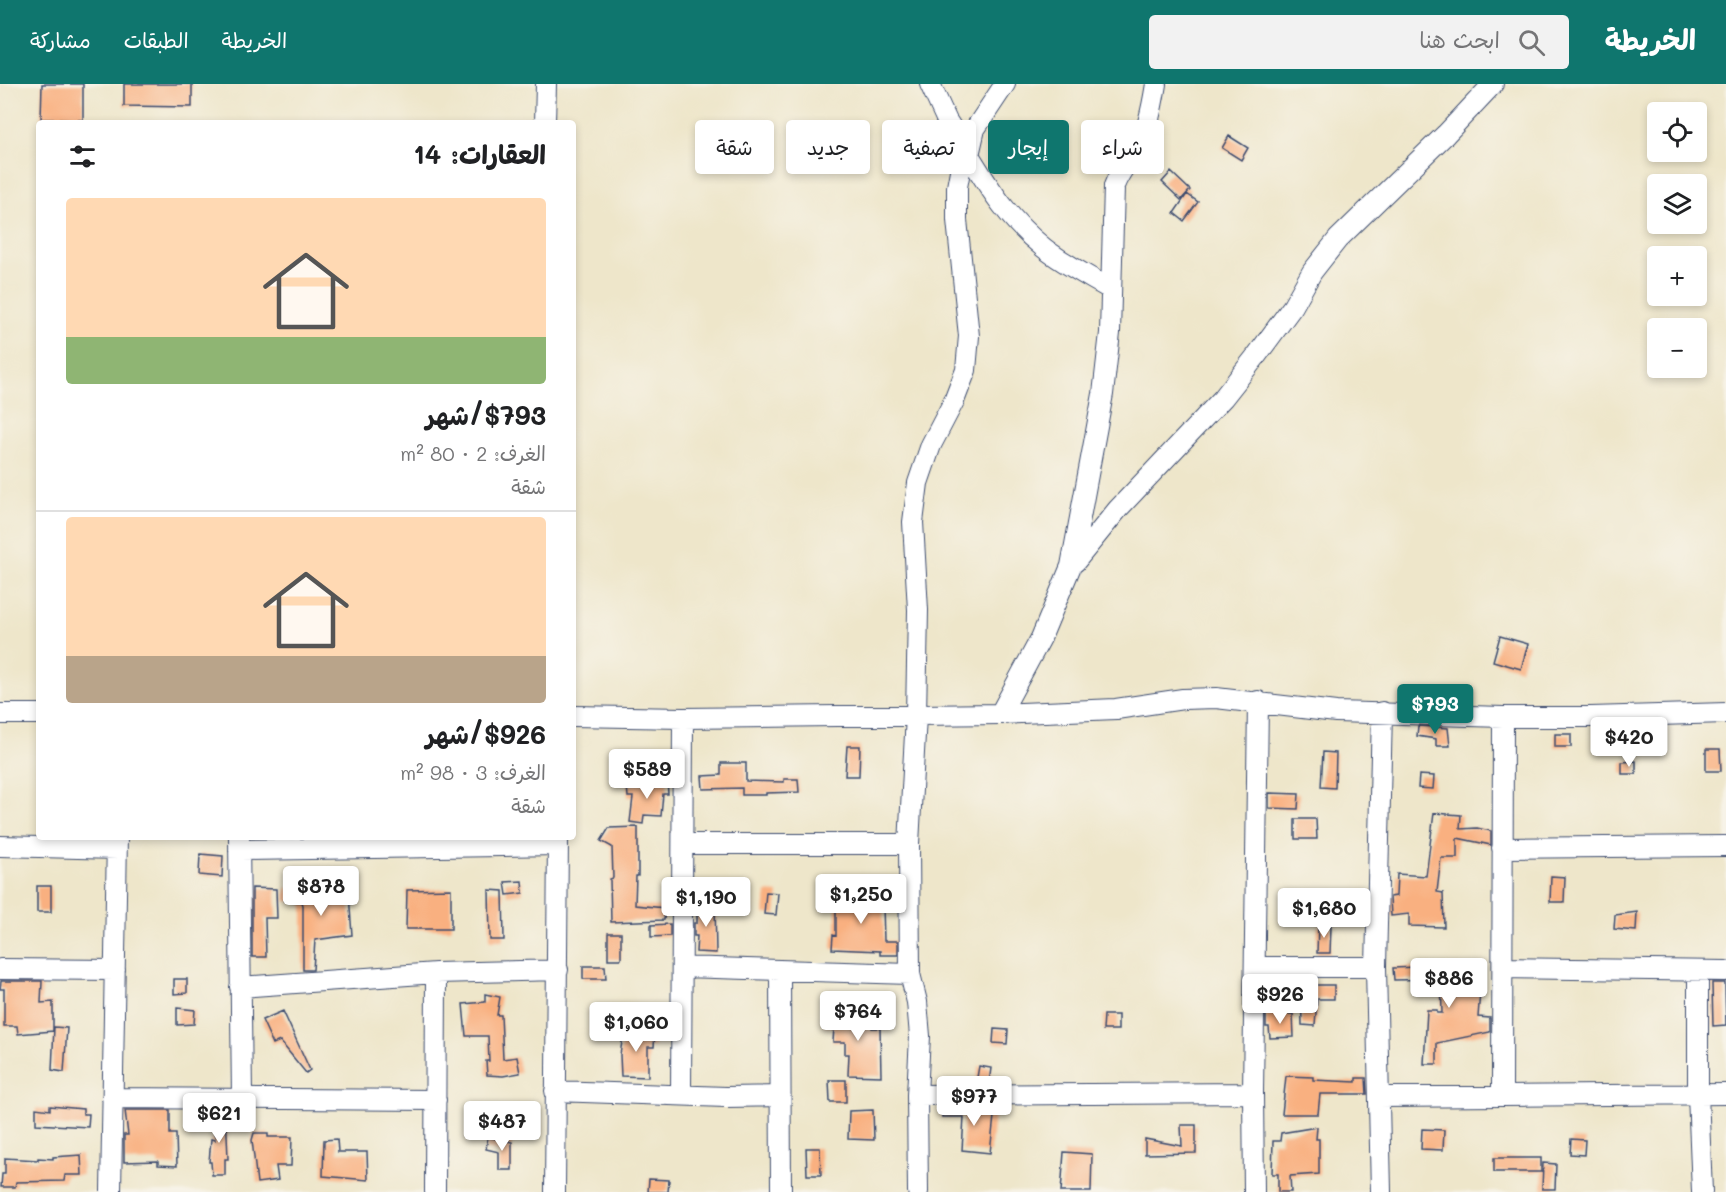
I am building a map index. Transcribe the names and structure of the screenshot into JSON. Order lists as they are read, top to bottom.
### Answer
{
  "page": {
    "header": "الخريطة",
    "search": "ابحث هنا",
    "nav": ["الخريطة", "الطبقات", "مشاركة"],
    "map_buttons": ["+", "−"],
    "chip": [
      "شراء",
      "إيجار",
      "تصفية",
      "جديد",
      "شقة"
    ],
    "heading": "العقارات: 14",
    "list": [
      {
        "name": "$793/شهر",
        "note": "الغرف: 2 · 80 m² · شقة"
      },
      {
        "name": "$926/شهر",
        "note": "الغرف: 3 · 98 m² · شقة"
      }
    ],
    "price": [
      "$793",
      "$420",
      "$589",
      "$878",
      "$1,250",
      "$1,190",
      "$1,680",
      "$886",
      "$926",
      "$764",
      "$1,060",
      "$977",
      "$621",
      "$487"
    ]
  }
}
